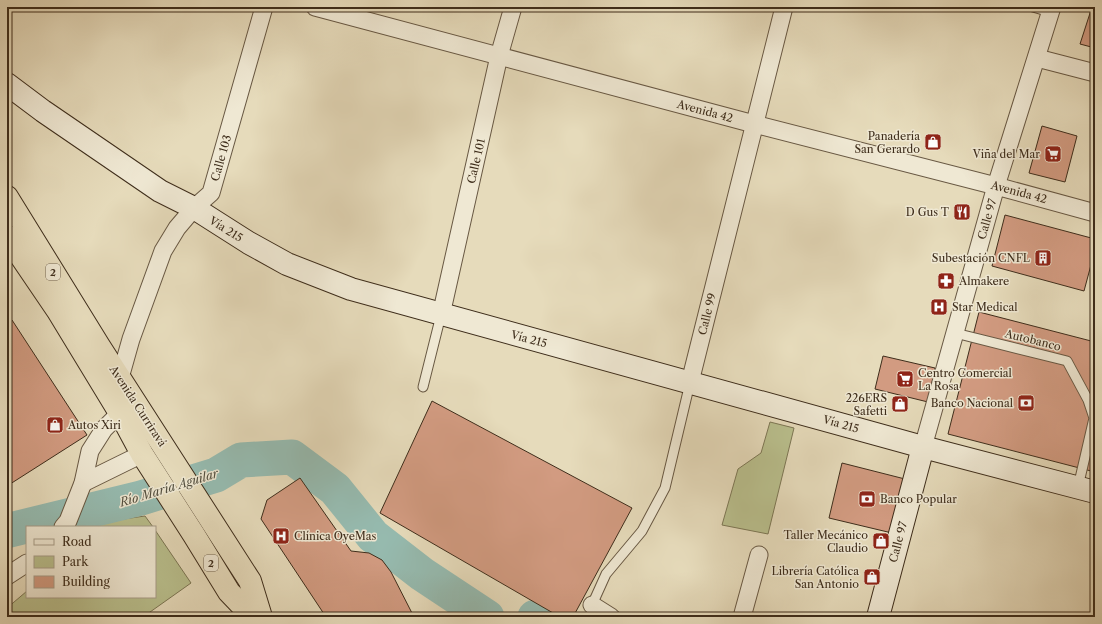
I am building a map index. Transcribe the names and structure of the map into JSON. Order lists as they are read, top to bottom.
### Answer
{
  "streets": {
    "highway": ["2", "Avenida Curriravá"],
    "main road": ["Calle 97", "Vía 215"],
    "street": [
      "Avenida 42",
      "Calle 103",
      "Calle 101",
      "Calle 99"
    ],
    "lane": ["Autobanco"]
  },
  "crossings": [
    ["Avenida 42", "Calle 101"],
    ["Avenida 42", "Calle 97"],
    ["Avenida 42", "Calle 99"],
    ["Calle 103", "Vía 215"],
    ["Calle 103", "Avenida Curriravá"],
    ["Calle 101", "Vía 215"],
    ["Calle 97", "Vía 215"],
    ["Calle 97", "Autobanco"],
    ["Vía 215", "Calle 99"],
    ["Vía 215", "Autobanco"],
    ["2", "Avenida Curriravá"]
  ],
  "water": ["Río María Aguilar"],
  "places": {
    "shop": [
      "Panadería San Gerardo",
      "226ERS Safetti",
      "Autos Xiri",
      "Taller Mecánico Claudio",
      "Librería Católica San Antonio"
    ],
    "supermarket": ["Viña del Mar", "Centro Comercial La Rosa"],
    "restaurant": ["D Gus T"],
    "building": ["Subestación CNFL"],
    "pharmacy": ["Almakere"],
    "hospital": ["Star Medical", "Clínica OyeMas"],
    "bank": ["Banco Nacional", "Banco Popular"]
  },
  "legend": ["Road", "Park", "Building"]
}
